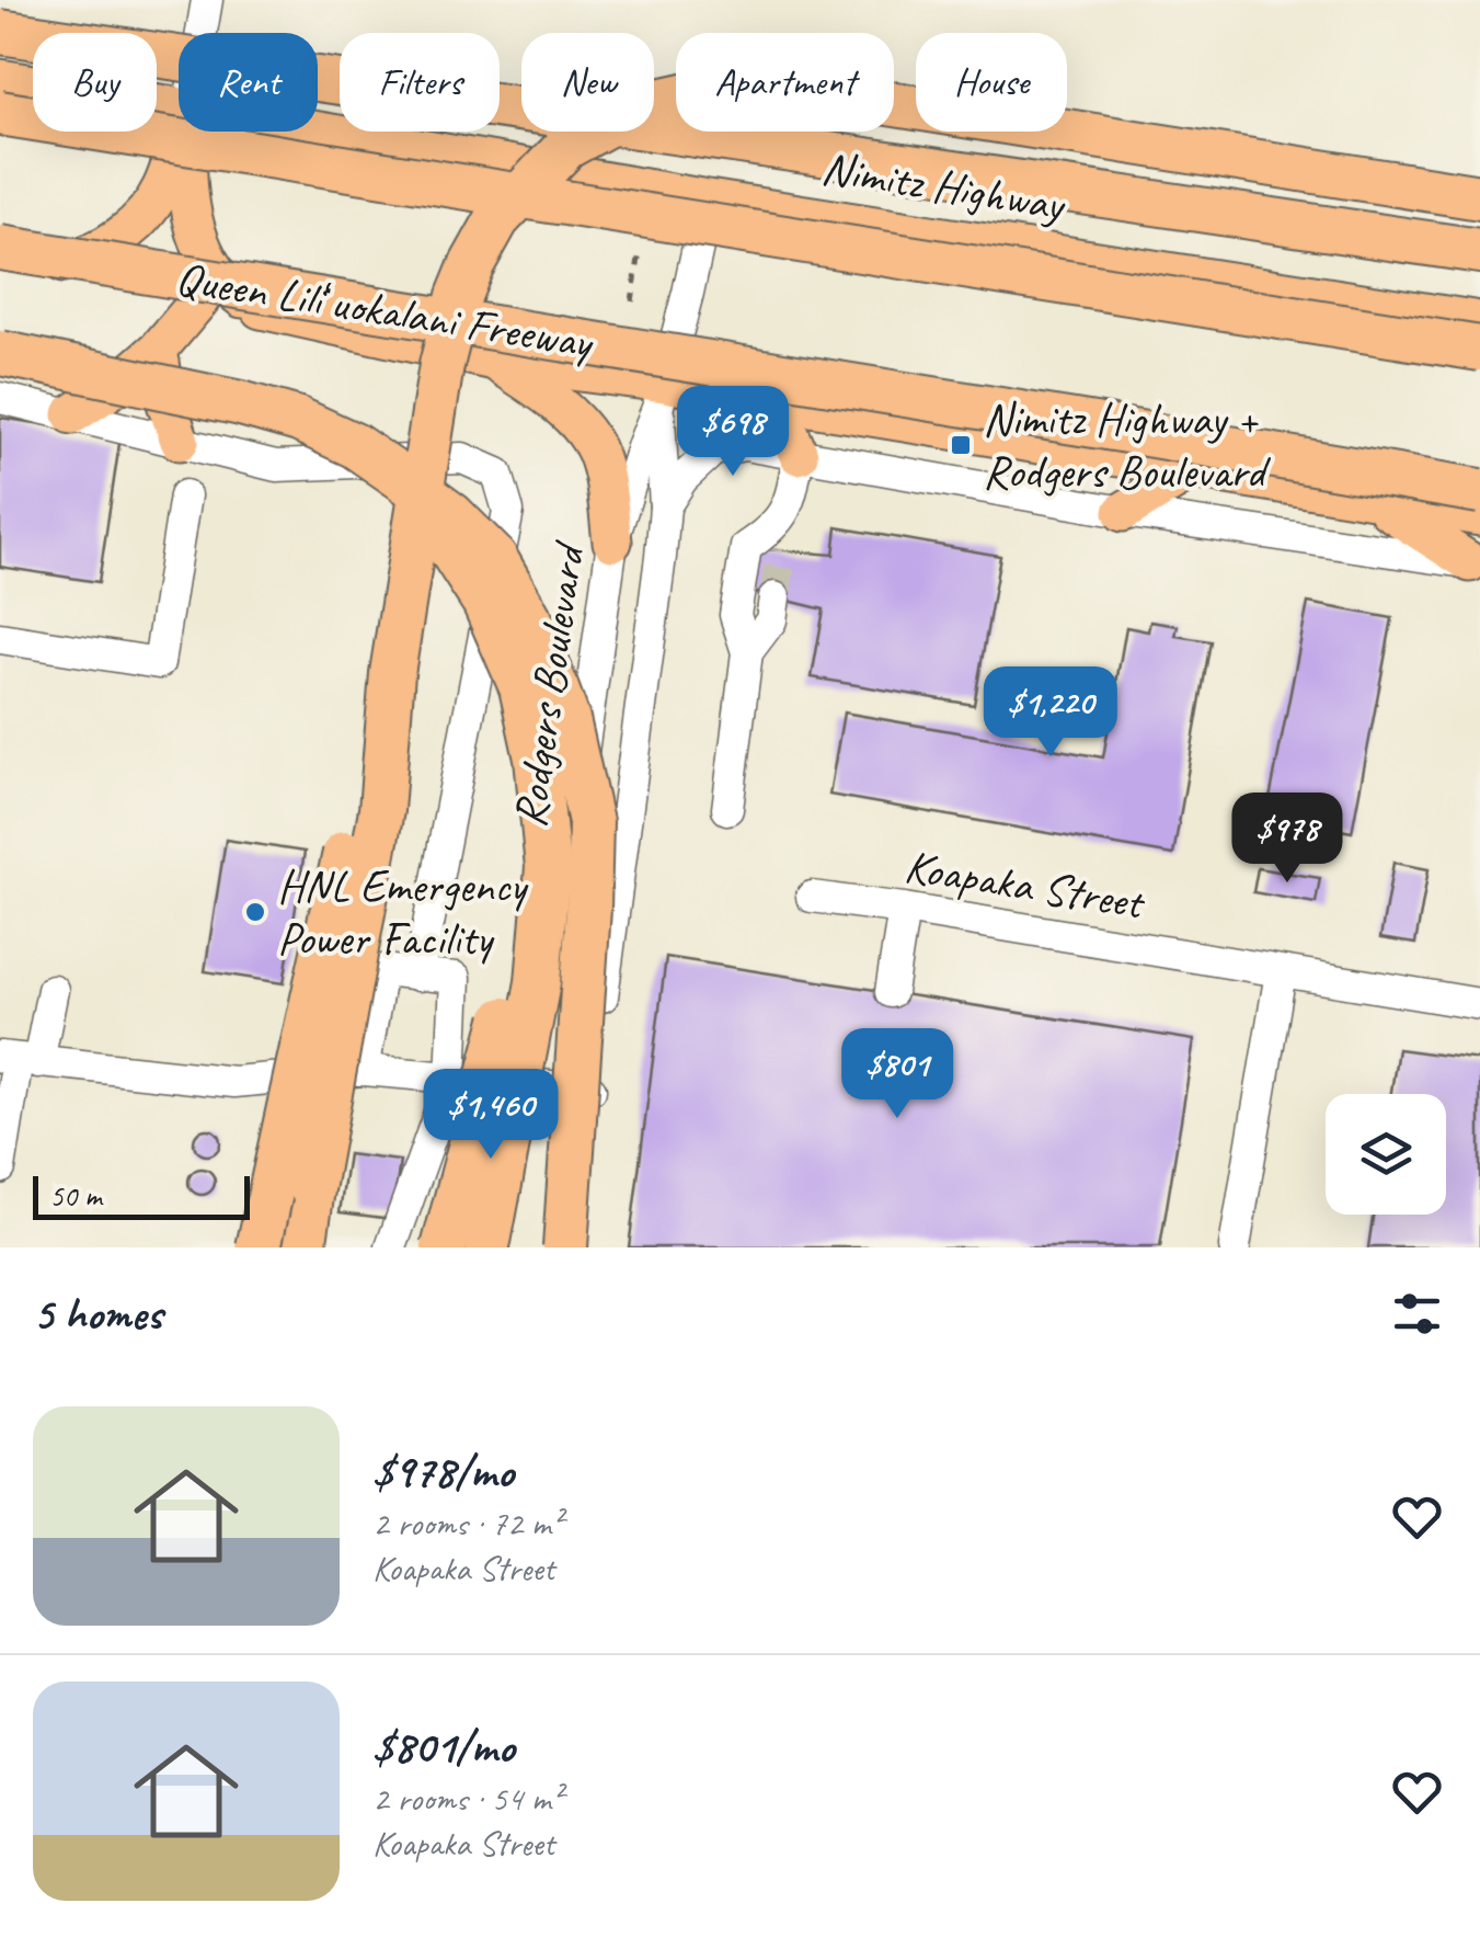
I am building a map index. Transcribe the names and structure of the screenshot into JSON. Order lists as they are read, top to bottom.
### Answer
{
  "streets": {
    "highway": ["Queen Liliʻuokalani Freeway"],
    "main road": ["Nimitz Highway"],
    "street": ["Rodgers Boulevard", "Koapaka Street"]
  },
  "crossings": [
    ["Nimitz Highway", "Rodgers Boulevard"]
  ],
  "places": {
    "transit": ["Nimitz Highway + Rodgers Boulevard"],
    "other": ["HNL Emergency Power Facility"]
  },
  "scale_bar": "50 m",
  "page": {
    "chip": [
      "Buy",
      "Rent",
      "Filters",
      "New",
      "Apartment",
      "House"
    ],
    "price": [
      "$698",
      "$1,220",
      "$978",
      "$801",
      "$1,460"
    ],
    "scale": "50 m",
    "heading": "5 homes",
    "list": [
      {
        "name": "$978/mo",
        "note": "2 rooms · 72 m² · Koapaka Street"
      },
      {
        "name": "$801/mo",
        "note": "2 rooms · 54 m² · Koapaka Street"
      }
    ]
  }
}
